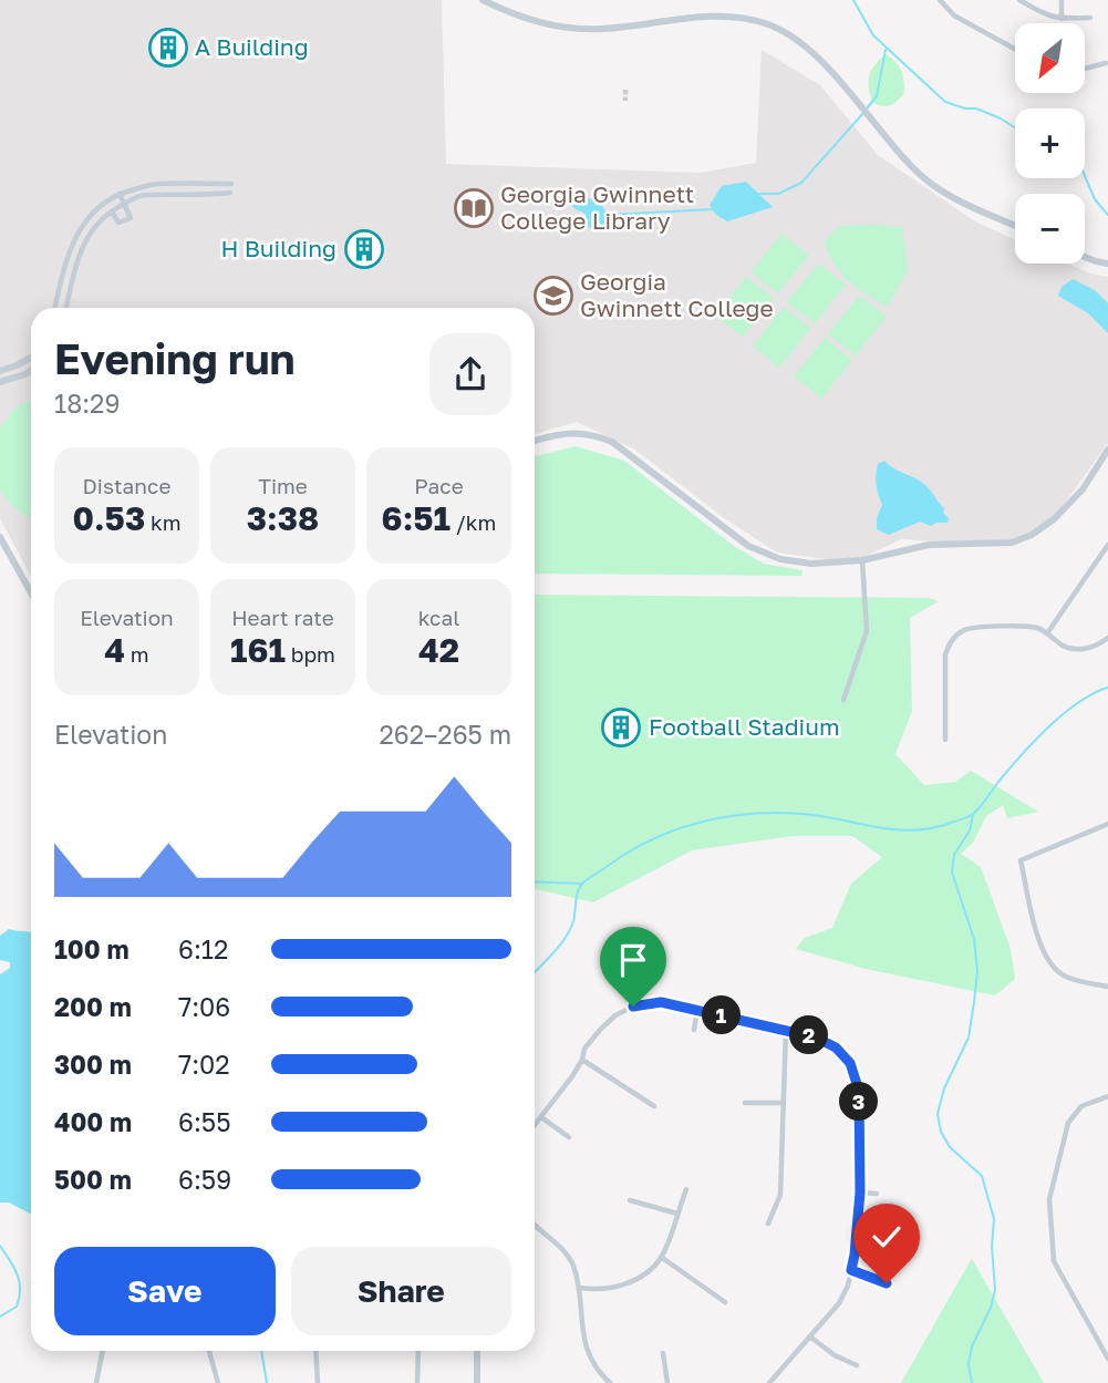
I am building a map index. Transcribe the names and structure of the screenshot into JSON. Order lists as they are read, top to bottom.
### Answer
{
  "places": {
    "building": ["A Building", "H Building", "Football Stadium"],
    "library": ["Georgia Gwinnett College Library"],
    "school or university": ["Georgia Gwinnett College"]
  },
  "north": "bottom left",
  "page": {
    "map_buttons": ["+", "−"],
    "heading": ["Evening run", "18:29"],
    "stats": [
      ["Distance", "0.53 km"],
      ["Time", "3:38"],
      ["Pace", "6:51 /km"],
      ["Elevation", "4 m"],
      ["Heart rate", "161 bpm"],
      ["kcal", "42"]
    ],
    "chart": ["Elevation", "262–265 m"],
    "list": [
      {
        "name": "100 m",
        "note": "6:12"
      },
      {
        "name": "200 m",
        "note": "7:06"
      },
      {
        "name": "300 m",
        "note": "7:02"
      },
      {
        "name": "400 m",
        "note": "6:55"
      },
      {
        "name": "500 m",
        "note": "6:59"
      }
    ],
    "pins": ["1", "2", "3"],
    "buttons": ["Save", "Share"]
  }
}
